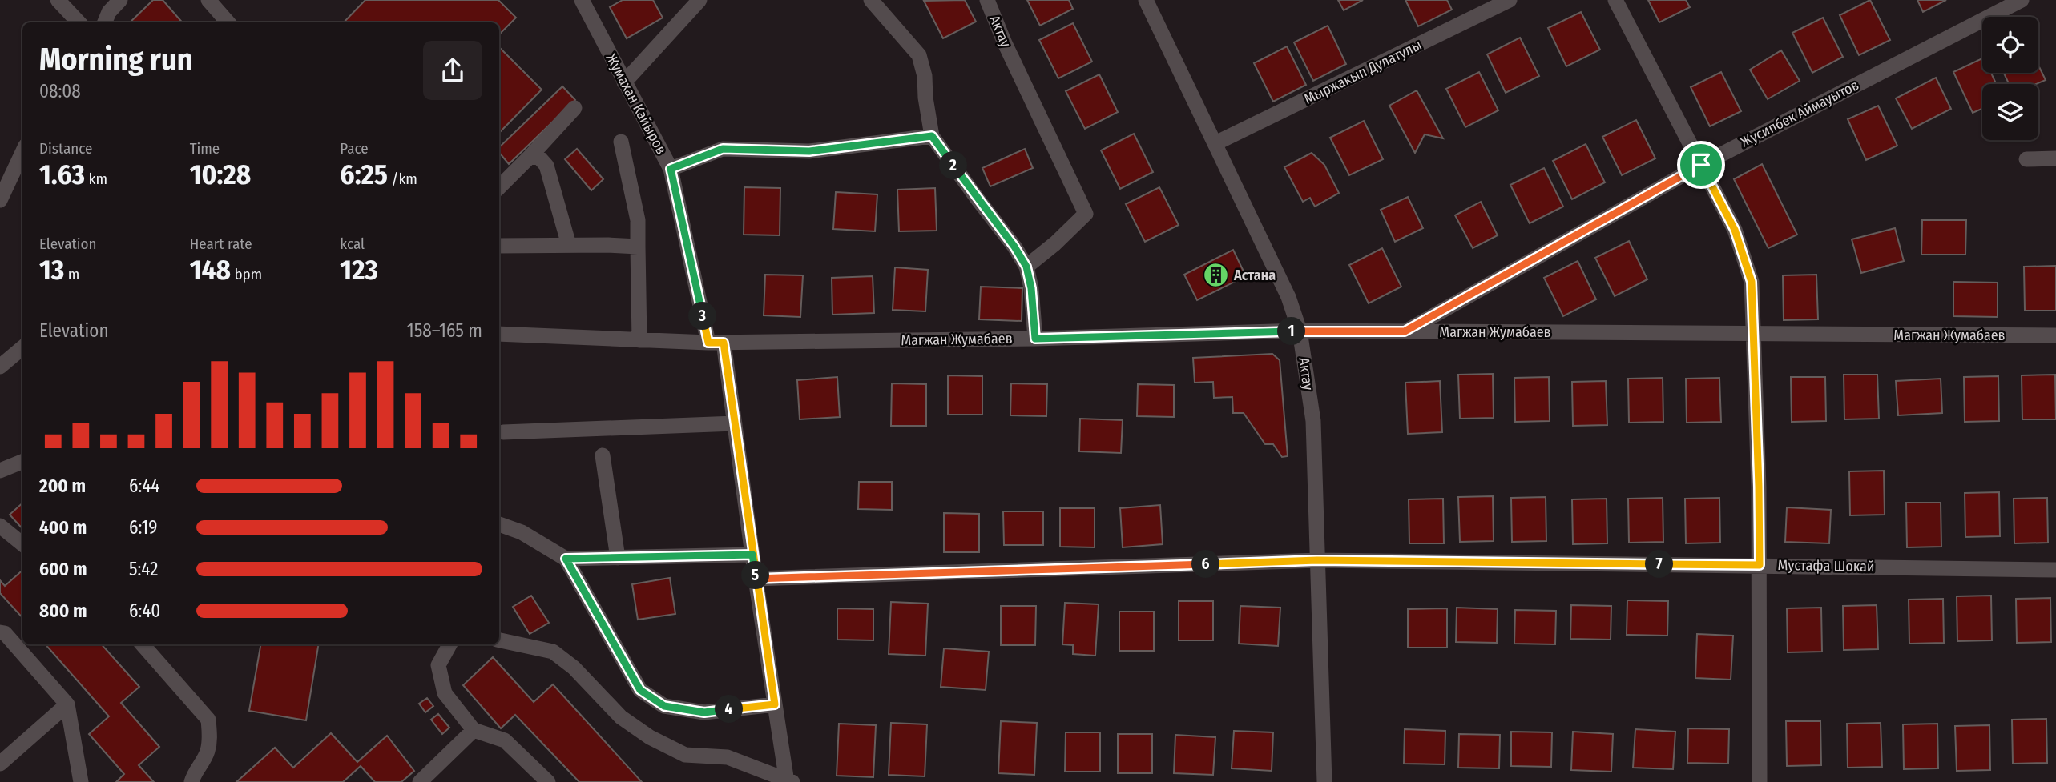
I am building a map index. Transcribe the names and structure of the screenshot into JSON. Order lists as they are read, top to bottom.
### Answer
{
  "streets": {
    "street": [
      "Актау",
      "Мыржакып Дулатулы",
      "Жумахан Кайыров",
      "Жусипбек Аймауытов",
      "Магжан Жумабаев",
      "Мустафа Шокай"
    ]
  },
  "crossings": [
    ["Актау", "Мыржакып Дулатулы"],
    ["Актау", "Магжан Жумабаев"],
    ["Актау", "Мустафа Шокай"],
    ["Жумахан Кайыров", "Магжан Жумабаев"],
    ["Жумахан Кайыров", "Мустафа Шокай"],
    ["Жусипбек Аймауытов", "Магжан Жумабаев"]
  ],
  "places": {
    "building": ["Астана"]
  },
  "page": {
    "heading": ["Morning run", "08:08"],
    "stats": [
      ["Distance", "1.63 km"],
      ["Time", "10:28"],
      ["Pace", "6:25 /km"],
      ["Elevation", "13 m"],
      ["Heart rate", "148 bpm"],
      ["kcal", "123"]
    ],
    "pins": [
      "2",
      "3",
      "1",
      "6",
      "7",
      "5",
      "4"
    ],
    "chart": ["Elevation", "158–165 m"],
    "list": [
      {
        "name": "200 m",
        "note": "6:44"
      },
      {
        "name": "400 m",
        "note": "6:19"
      },
      {
        "name": "600 m",
        "note": "5:42"
      },
      {
        "name": "800 m",
        "note": "6:40"
      }
    ]
  }
}
